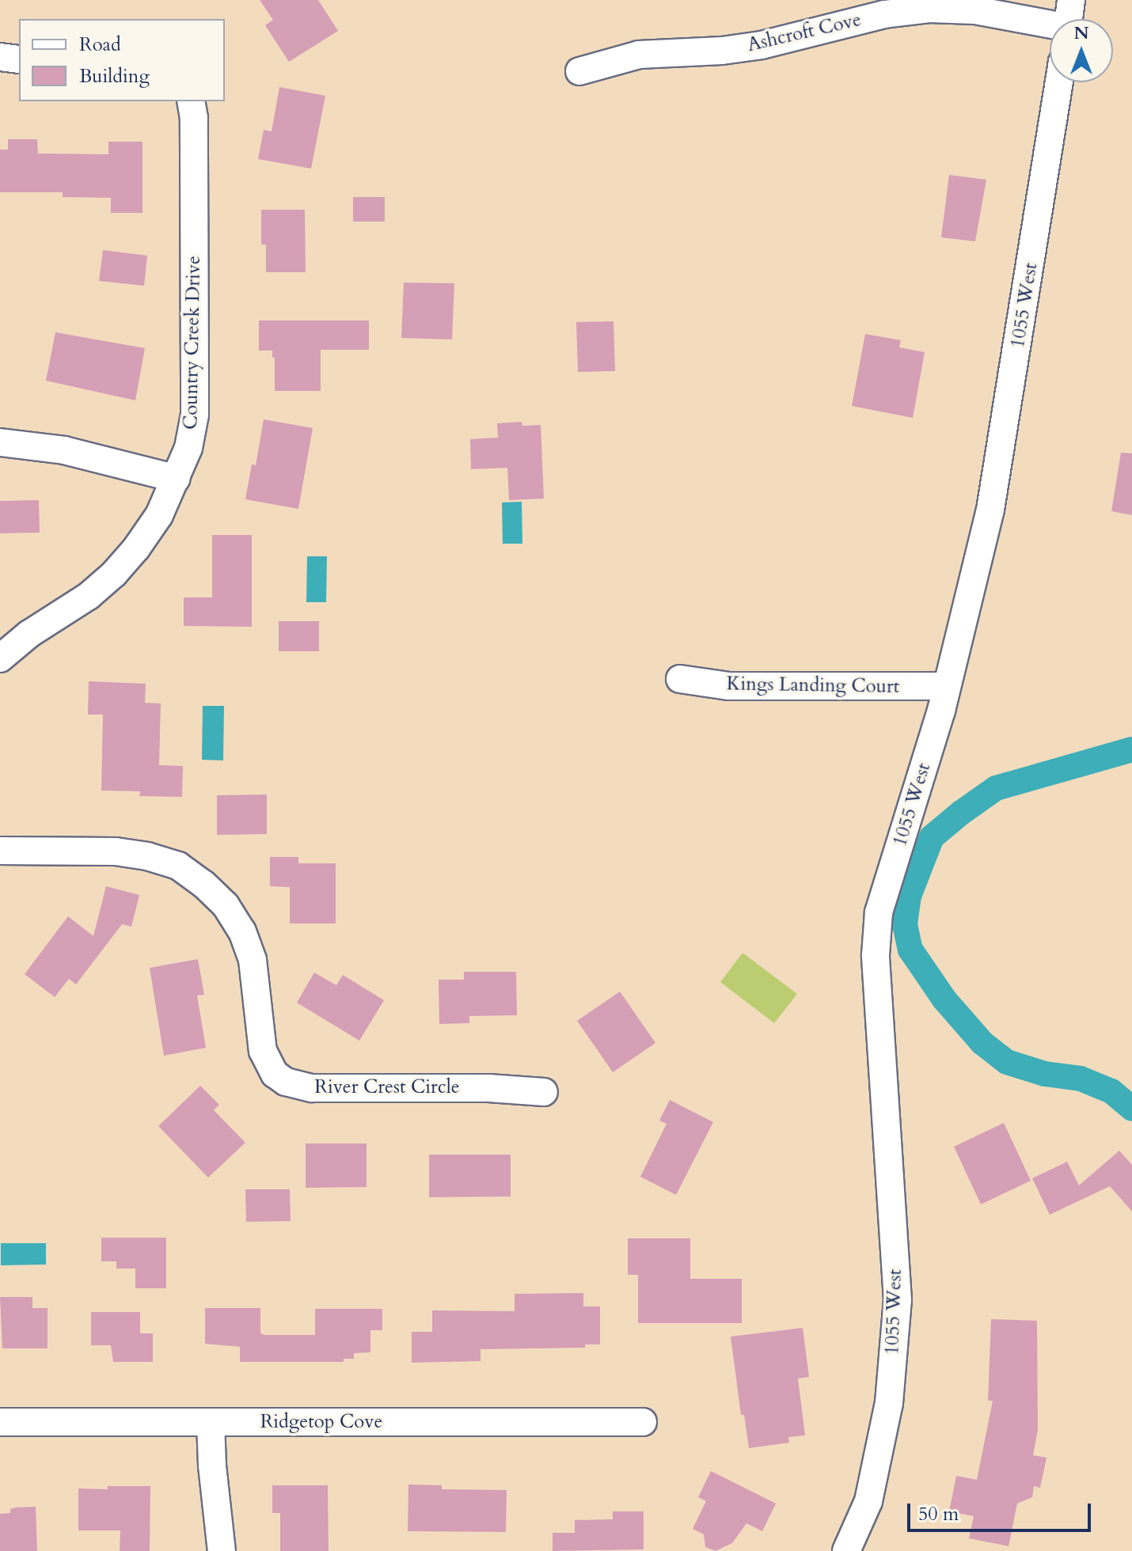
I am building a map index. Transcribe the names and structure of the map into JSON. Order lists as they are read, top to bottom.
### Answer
{
  "streets": {
    "street": [
      "Ashcroft Cove",
      "1055 West",
      "Country Creek Drive",
      "Kings Landing Court",
      "River Crest Circle",
      "Ridgetop Cove"
    ]
  },
  "crossings": [
    ["1055 West", "Kings Landing Court"]
  ],
  "legend": ["Road", "Building"],
  "scale_bar": "50 m",
  "north": "top"
}
